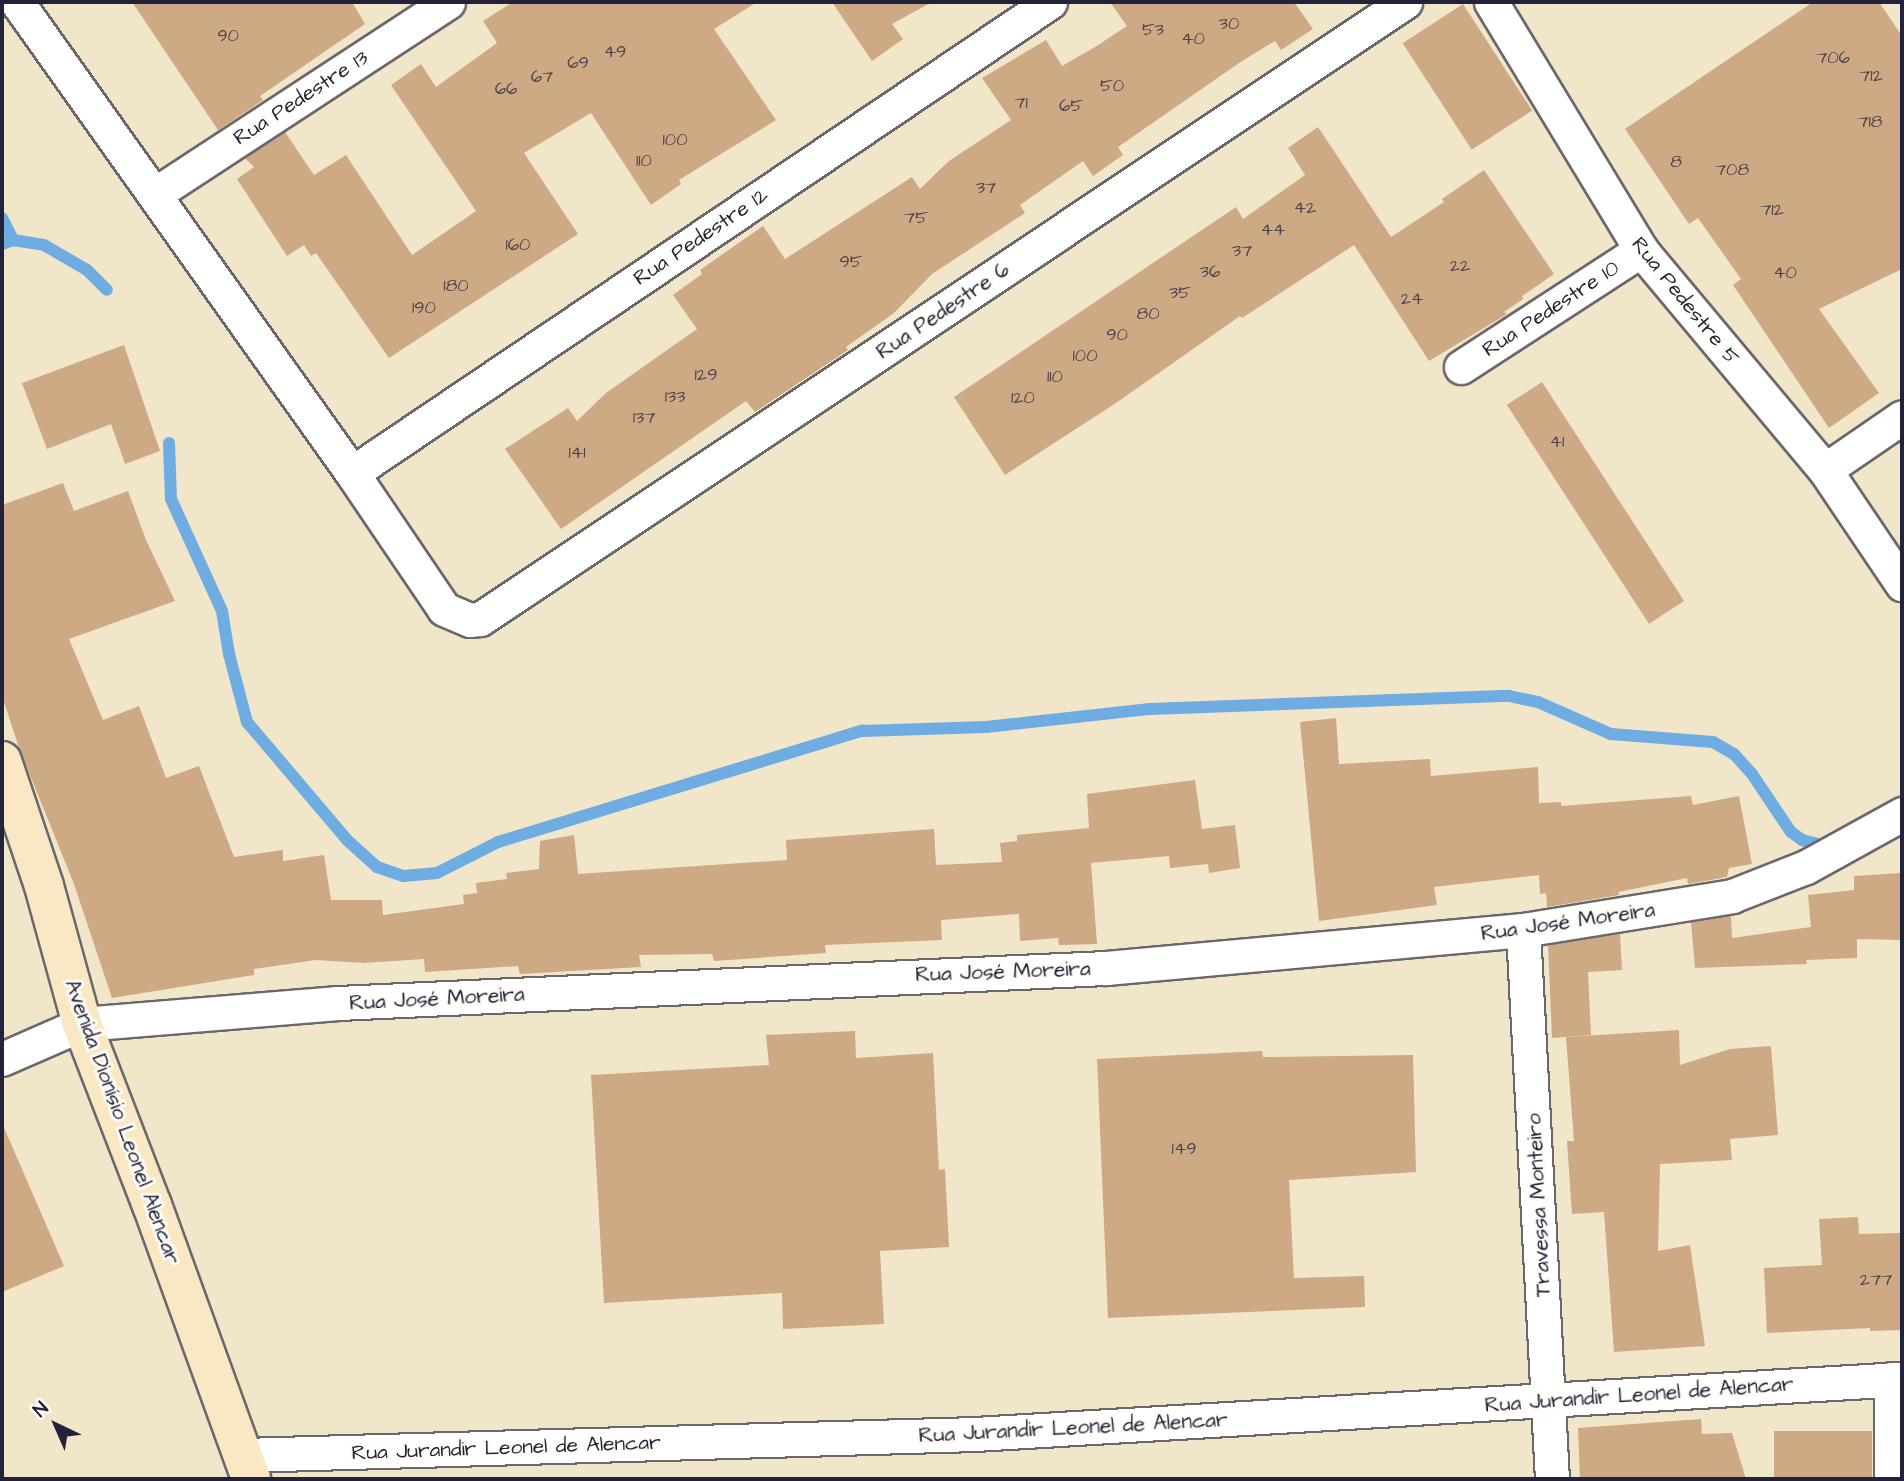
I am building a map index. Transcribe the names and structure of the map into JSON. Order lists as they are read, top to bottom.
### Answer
{
  "streets": {
    "street": [
      "Rua Pedestre 13",
      "Rua Pedestre 12",
      "Rua Pedestre 5",
      "Rua Pedestre 10",
      "Rua Pedestre 6",
      "Rua José Moreira",
      "Avenida Dionísio Leonel Alencar",
      "Travessa Monteiro",
      "Rua Jurandir Leonel de Alencar"
    ]
  },
  "crossings": [
    ["Rua Pedestre 12", "Rua Pedestre 6"],
    ["Rua Pedestre 5", "Rua Pedestre 10"],
    ["Rua José Moreira", "Avenida Dionísio Leonel Alencar"],
    ["Rua José Moreira", "Travessa Monteiro"],
    ["Avenida Dionísio Leonel Alencar", "Rua Jurandir Leonel de Alencar"],
    ["Travessa Monteiro", "Rua Jurandir Leonel de Alencar"]
  ],
  "house_numbers": [
    "30",
    "53",
    "90",
    "40",
    "49",
    "706",
    "69",
    "712",
    "67",
    "50",
    "66",
    "71",
    "65",
    "718",
    "100",
    "110",
    "8",
    "708",
    "37",
    "42",
    "712",
    "75",
    "44",
    "160",
    "37",
    "95",
    "22",
    "36",
    "40",
    "180",
    "35",
    "24",
    "190",
    "80",
    "90",
    "100",
    "129",
    "110",
    "133",
    "120",
    "137",
    "41",
    "141",
    "149",
    "277"
  ],
  "north": "top left"
}
